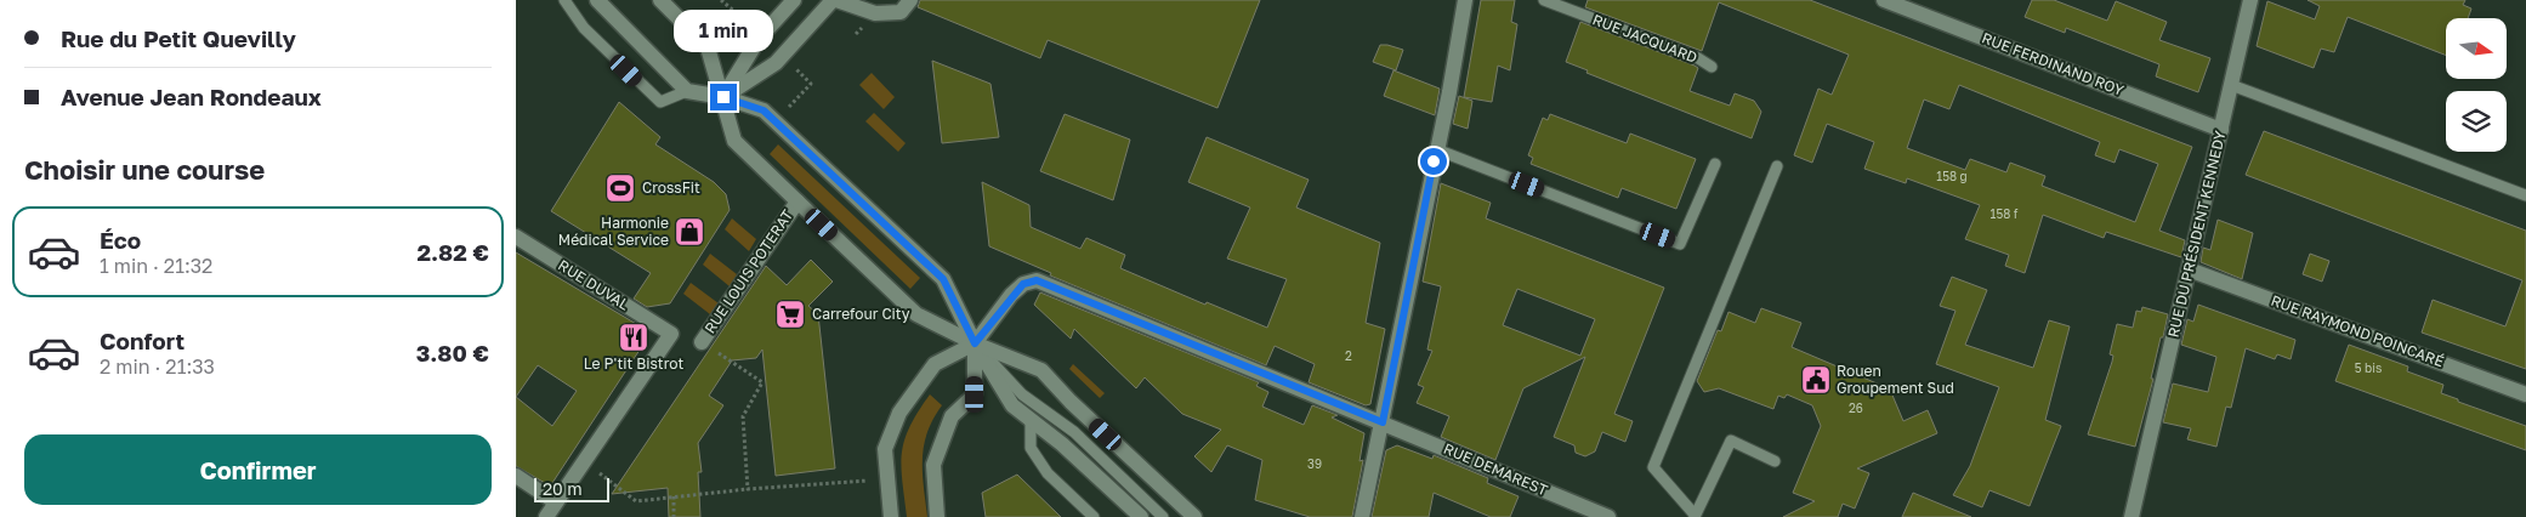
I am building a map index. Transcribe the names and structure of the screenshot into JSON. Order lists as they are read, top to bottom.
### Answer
{
  "streets": {
    "street": [
      "RUE FERDINAND ROY",
      "RUE DU PRÉSIDENT KENNEDY",
      "RUE LOUIS POTERAT",
      "RUE DUVAL",
      "RUE RAYMOND POINCARÉ",
      "RUE DEMAREST"
    ],
    "lane": ["RUE JACQUARD"]
  },
  "crossings": [
    ["RUE FERDINAND ROY", "RUE DU PRÉSIDENT KENNEDY"],
    ["RUE DU PRÉSIDENT KENNEDY", "RUE RAYMOND POINCARÉ"]
  ],
  "places": {
    "sports": ["CrossFit"],
    "shop": ["Harmonie Médical Service"],
    "supermarket": ["Carrefour City"],
    "restaurant": ["Le P'tit Bistrot"],
    "public building": ["Rouen Groupement Sud"]
  },
  "house_numbers": [
    "158 g",
    "158 f",
    "2",
    "5 bis",
    "26",
    "39"
  ],
  "scale_bar": "20 m",
  "north": "right",
  "page": {
    "banner": ["Rue du Petit Quevilly", "Avenue Jean Rondeaux"],
    "bubble": "1 min",
    "heading": "Choisir une course",
    "list": [
      {
        "name": "Éco",
        "note": "1 min · 21:32",
        "value": "2.82 €"
      },
      {
        "name": "Confort",
        "note": "2 min · 21:33",
        "value": "3.80 €"
      }
    ],
    "buttons": "Confirmer",
    "scale": "20 m"
  }
}
